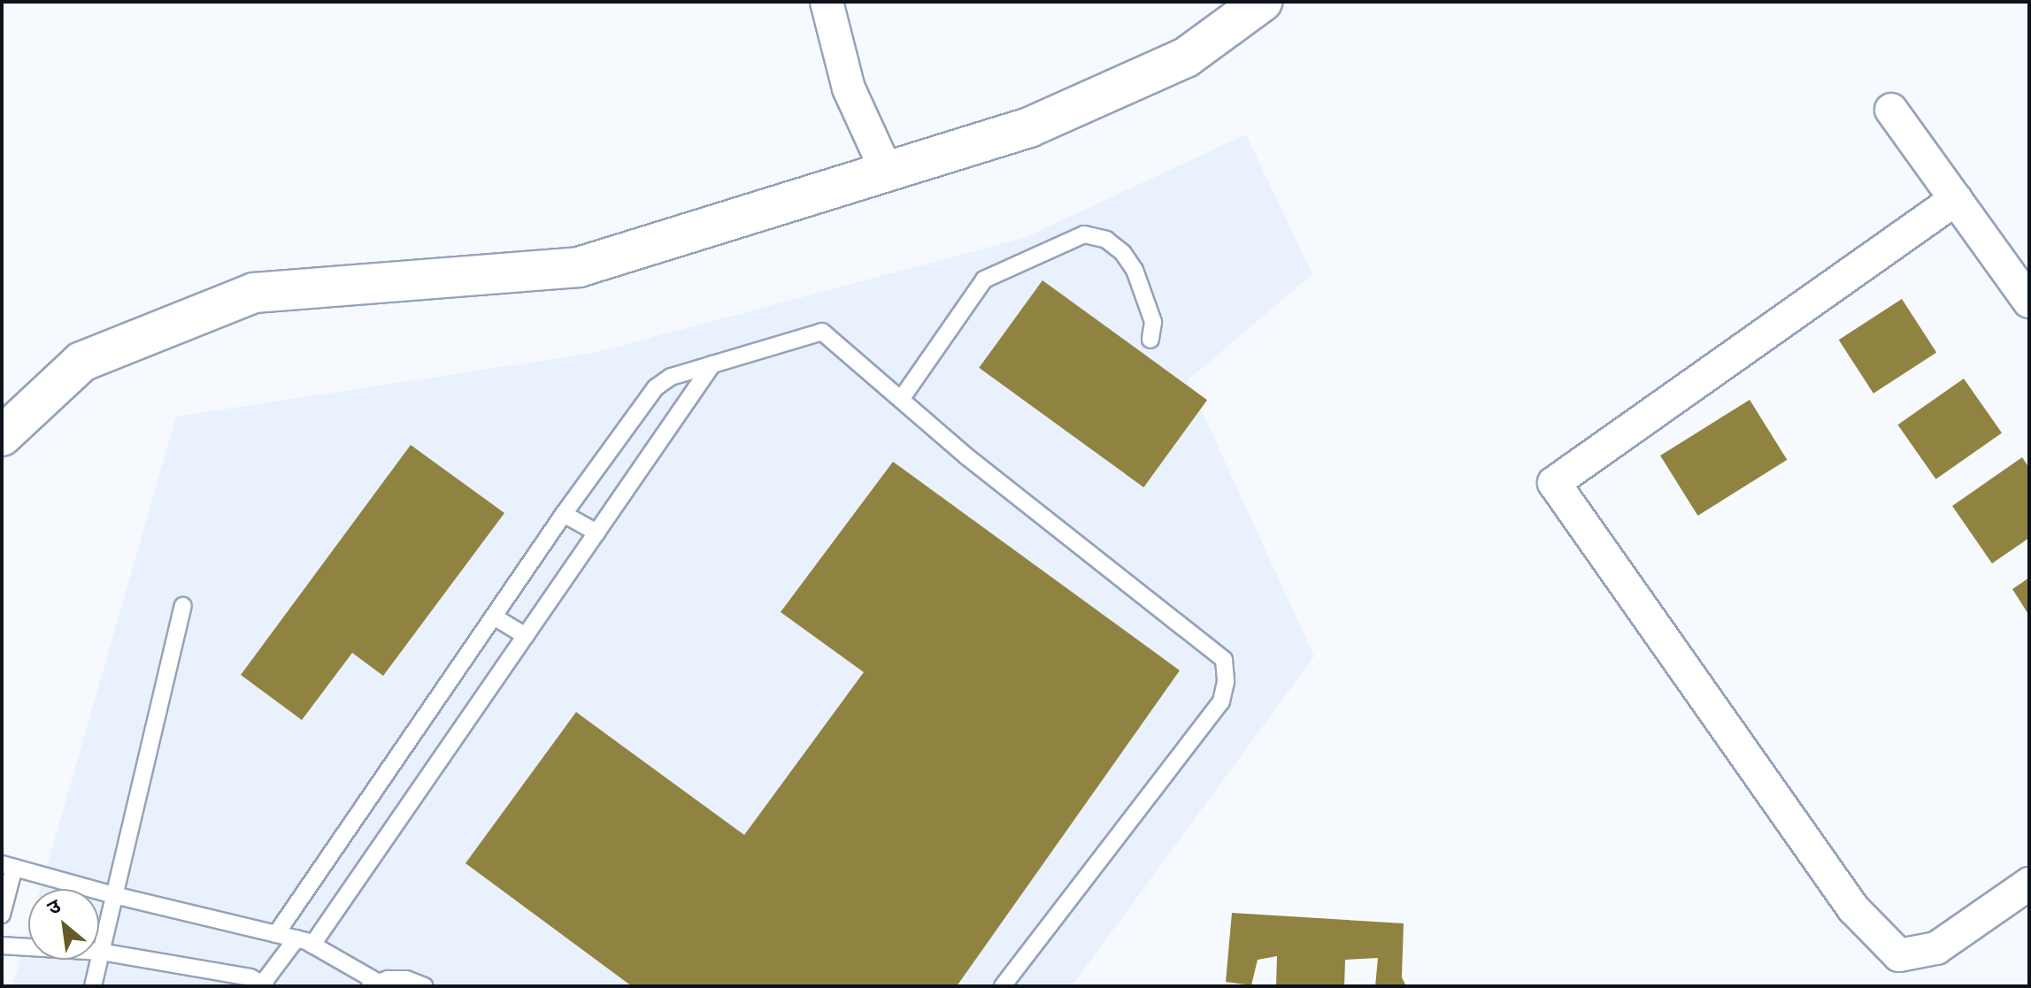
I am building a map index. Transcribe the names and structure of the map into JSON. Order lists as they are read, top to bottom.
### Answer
{
  "north": "top left"
}
